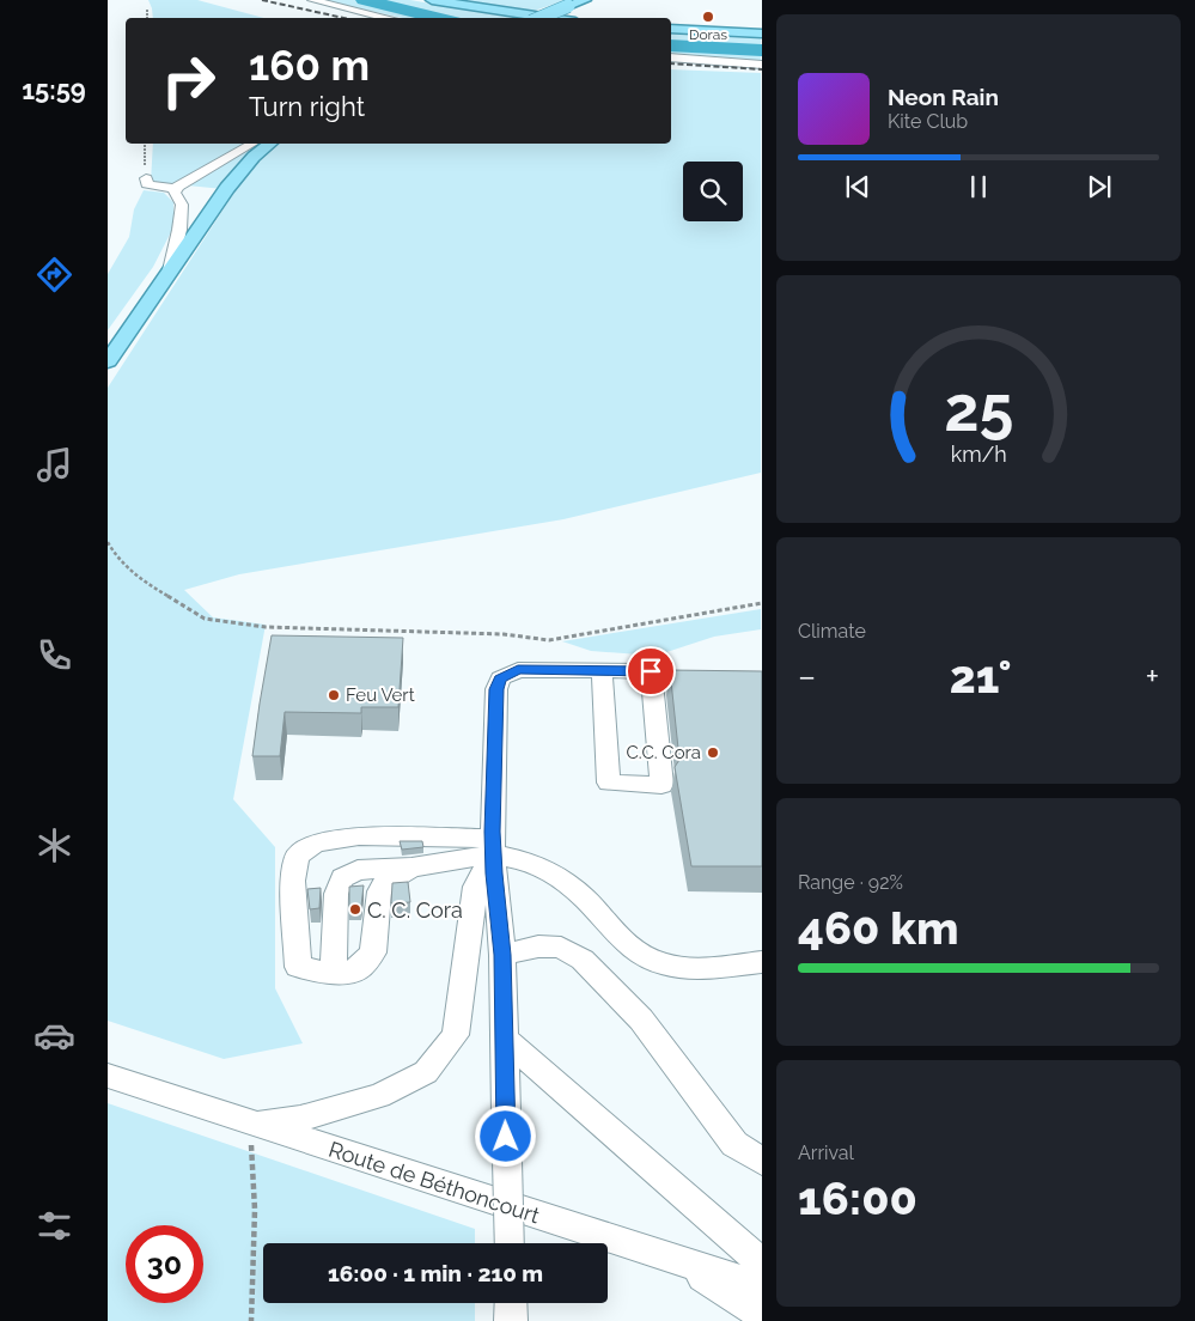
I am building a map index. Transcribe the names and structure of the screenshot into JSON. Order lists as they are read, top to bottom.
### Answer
{
  "streets": {
    "street": ["Route de Béthoncourt"]
  },
  "places": [
    "Doras",
    "Feu Vert",
    "C.C. Cora",
    "C. C. Cora"
  ],
  "page": {
    "tabs": "15:59",
    "turn": ["160 m", "Turn right"],
    "song": ["Neon Rain", "Kite Club"],
    "tile": [
      "Climate",
      ["Range · 92%", "460 km"],
      ["Arrival", "16:00"]
    ],
    "heat": ["−", "21°", "+"],
    "limit": "30",
    "trip": "16:00 · 1 min · 210 m",
    "gauge": ["25", "km/h"]
  }
}
